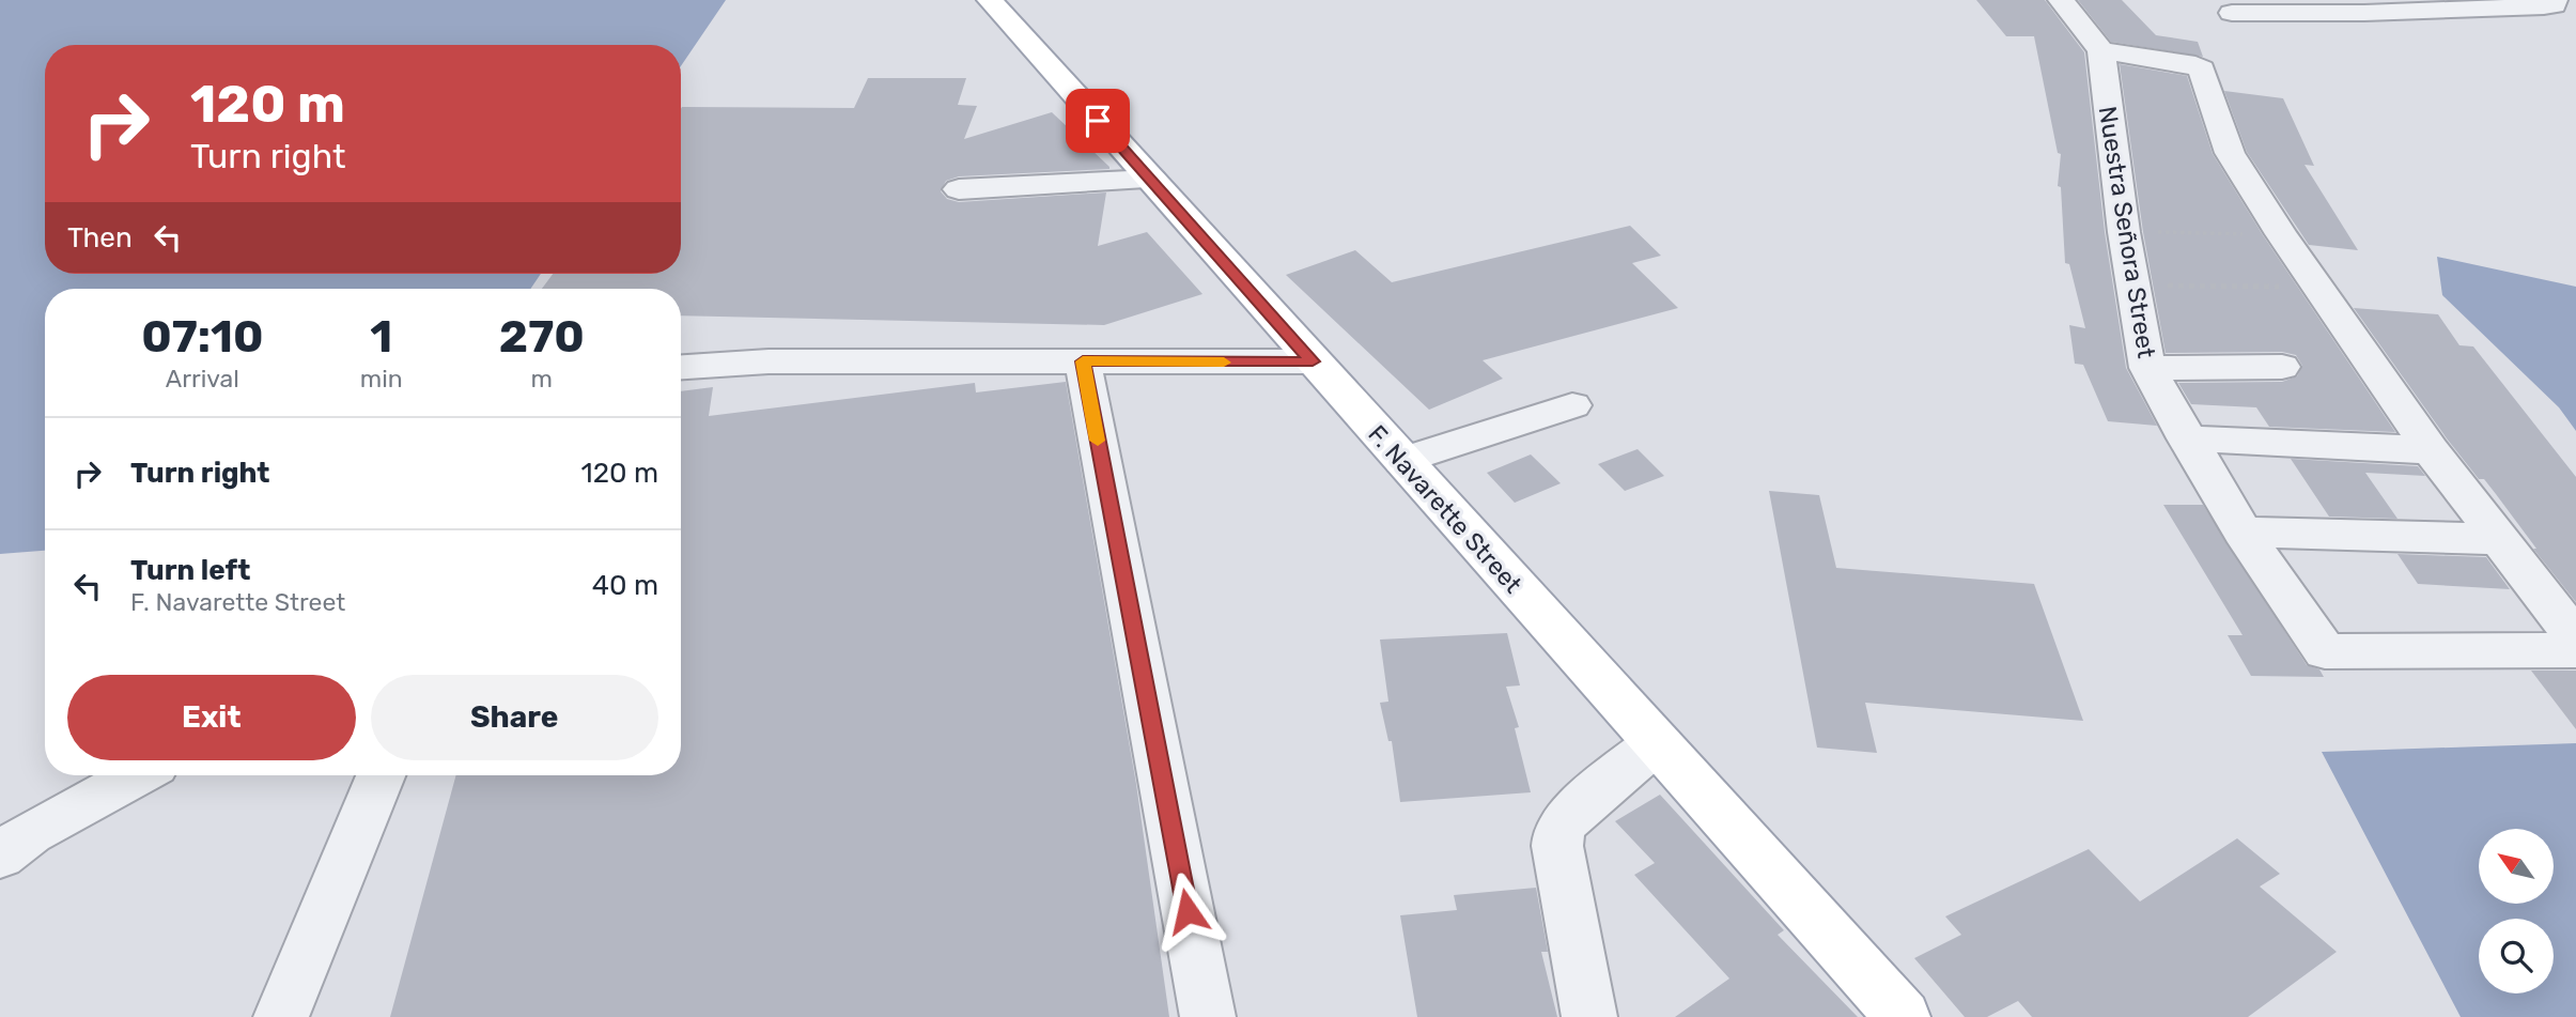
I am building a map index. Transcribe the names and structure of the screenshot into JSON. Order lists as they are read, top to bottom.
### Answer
{
  "streets": {
    "main road": ["F. Navarette Street"],
    "street": ["Nuestra Señora Street"]
  },
  "north": "top left",
  "page": {
    "turn": ["120 m", "Turn right"],
    "then": "Then",
    "eta": [
      "07:10",
      "Arrival",
      "1",
      "min",
      "270",
      "m"
    ],
    "list": [
      {
        "name": "Turn right",
        "value": "120 m"
      },
      {
        "name": "Turn left",
        "note": "F. Navarette Street",
        "value": "40 m"
      }
    ],
    "buttons": ["Exit", "Share"]
  }
}
